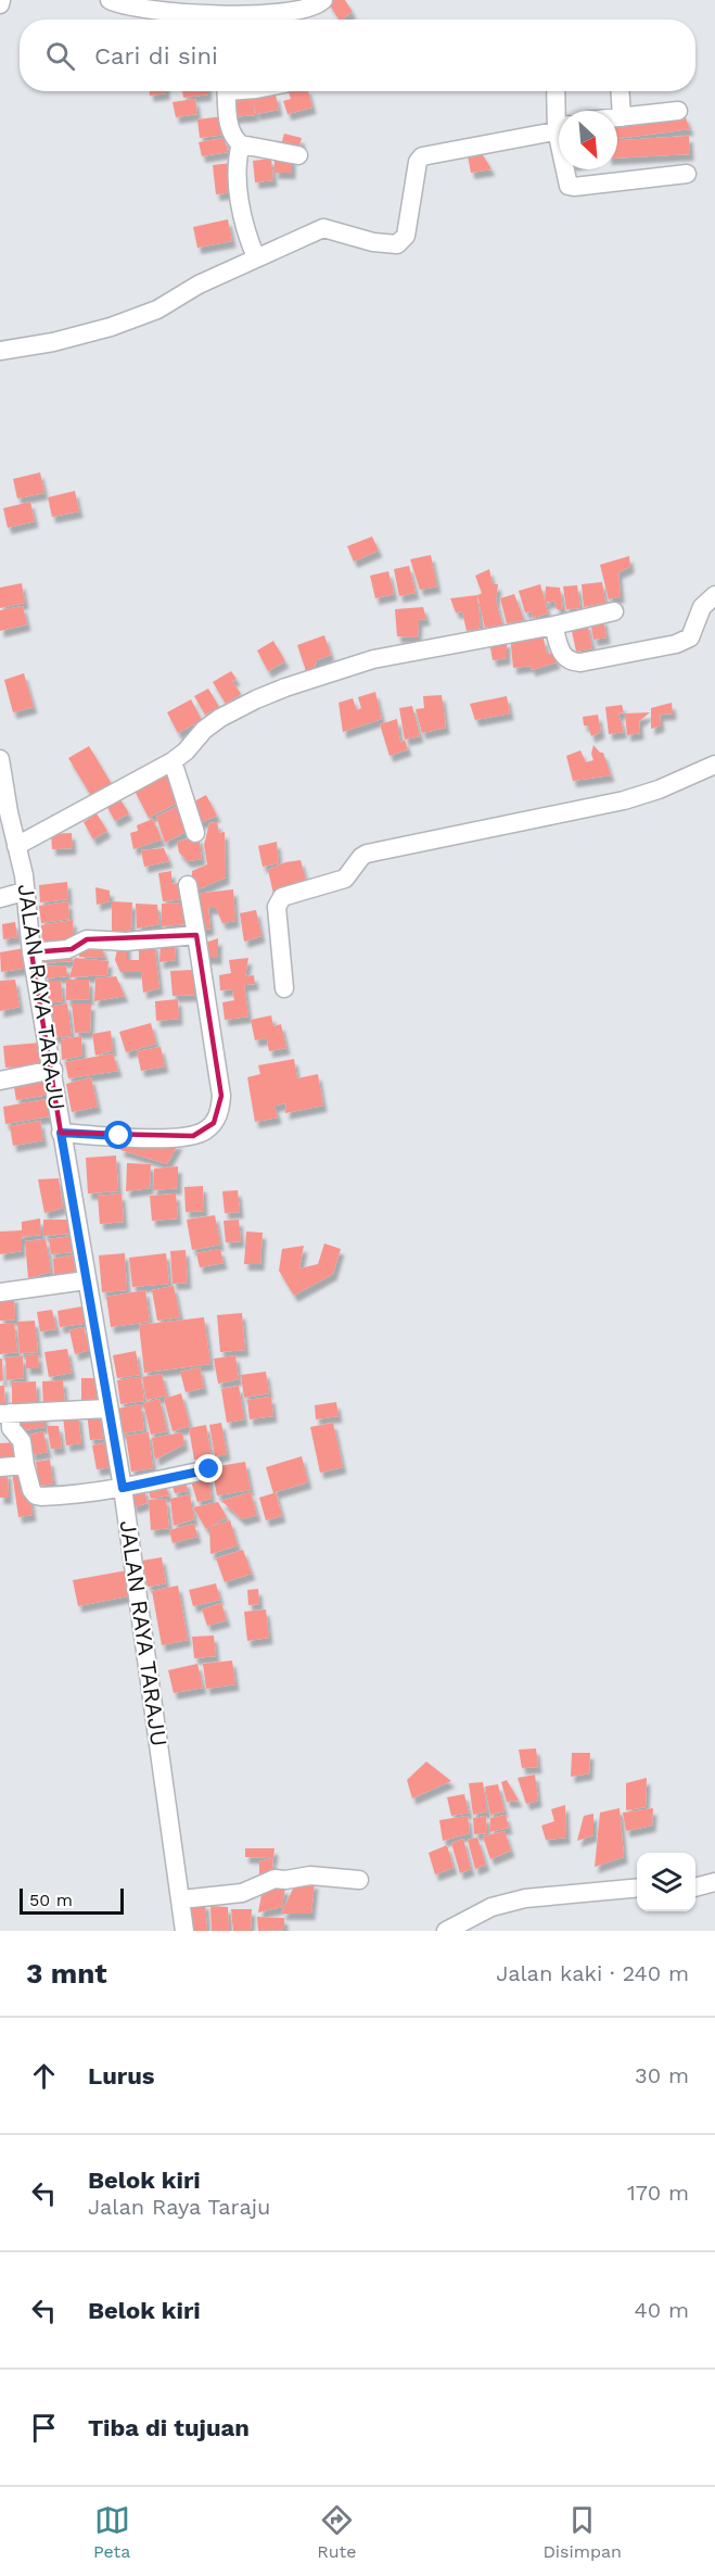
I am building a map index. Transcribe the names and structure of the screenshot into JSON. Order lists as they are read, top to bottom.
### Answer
{
  "streets": {
    "street": ["JALAN RAYA TARAJU"]
  },
  "scale_bar": "50 m",
  "north": "bottom right",
  "page": {
    "search": "Cari di sini",
    "scale": "50 m",
    "heading": ["3 mnt", "Jalan kaki · 240 m"],
    "list": [
      ["Lurus", "30 m"],
      ["Belok kiri", "Jalan Raya Taraju", "170 m"],
      ["Belok kiri", "40 m"],
      "Tiba di tujuan"
    ],
    "nav": ["Peta", "Rute", "Disimpan"]
  }
}
